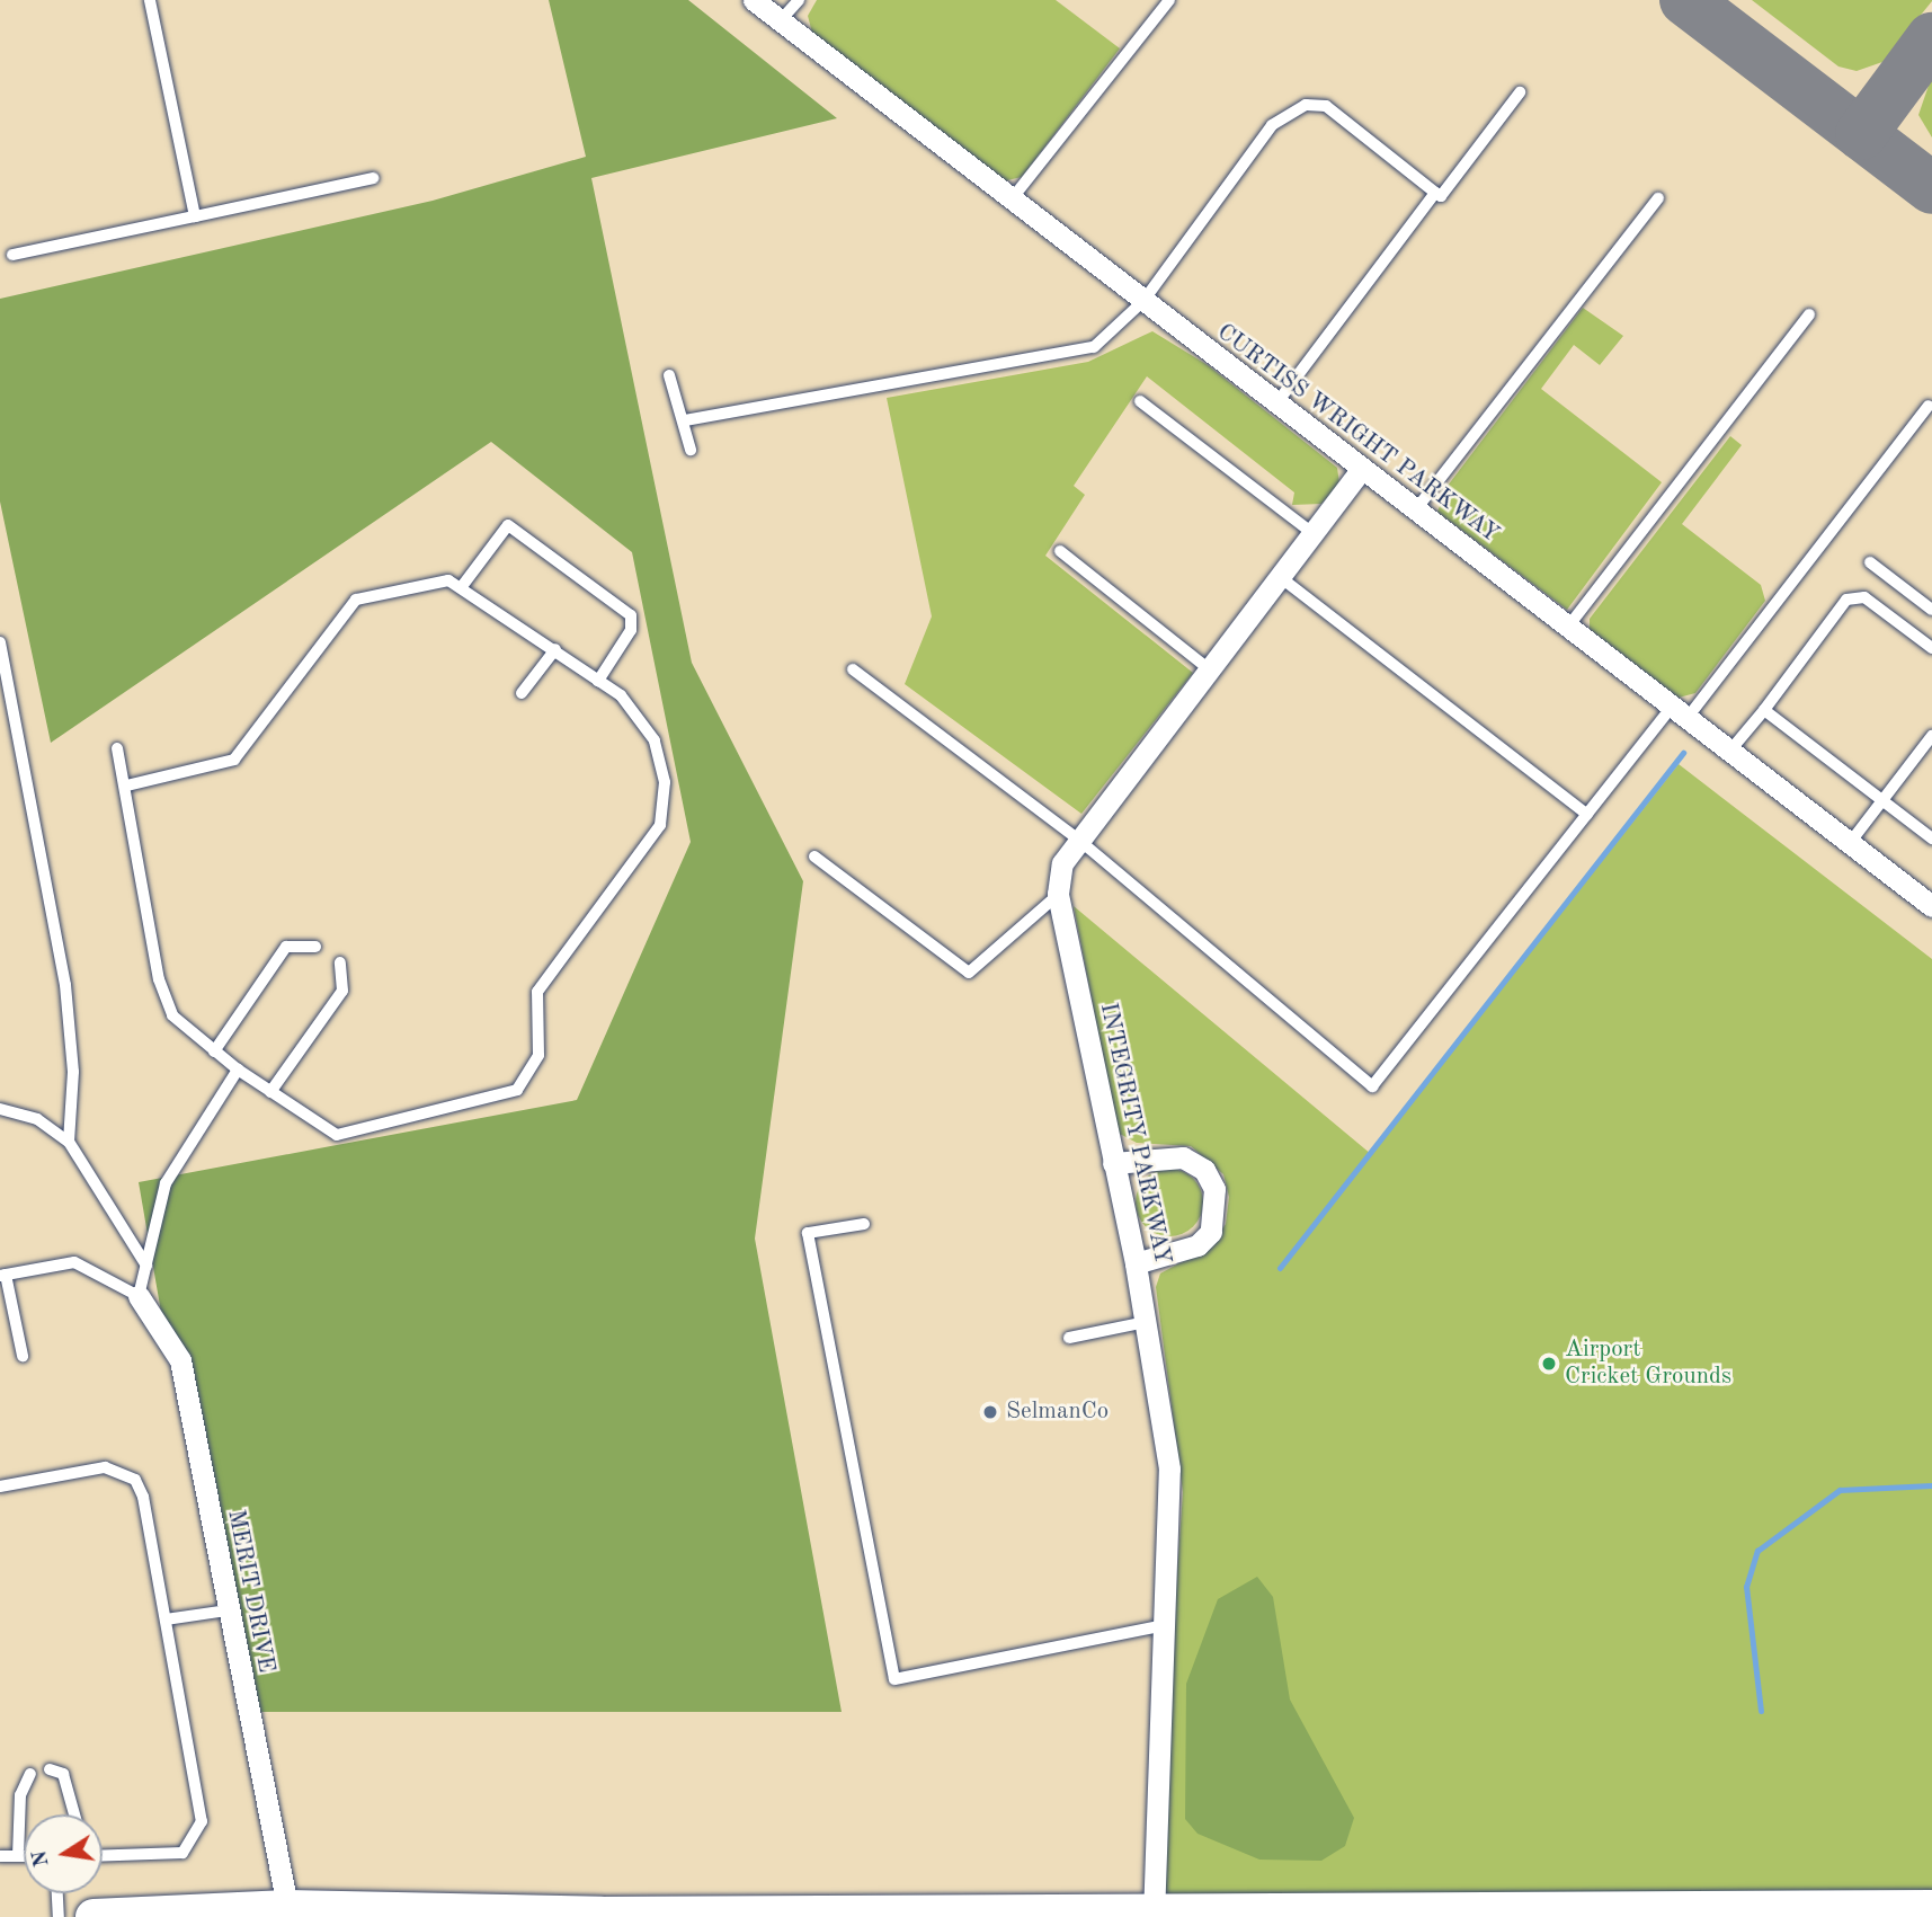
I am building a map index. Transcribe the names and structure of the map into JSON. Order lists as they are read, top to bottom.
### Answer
{
  "streets": {
    "street": ["CURTISS WRIGHT PARKWAY", "INTEGRITY PARKWAY", "MERIT DRIVE"]
  },
  "crossings": [
    ["CURTISS WRIGHT PARKWAY", "INTEGRITY PARKWAY"]
  ],
  "places": ["Airport Cricket Grounds", "SelmanCo"],
  "north": "left"
}
